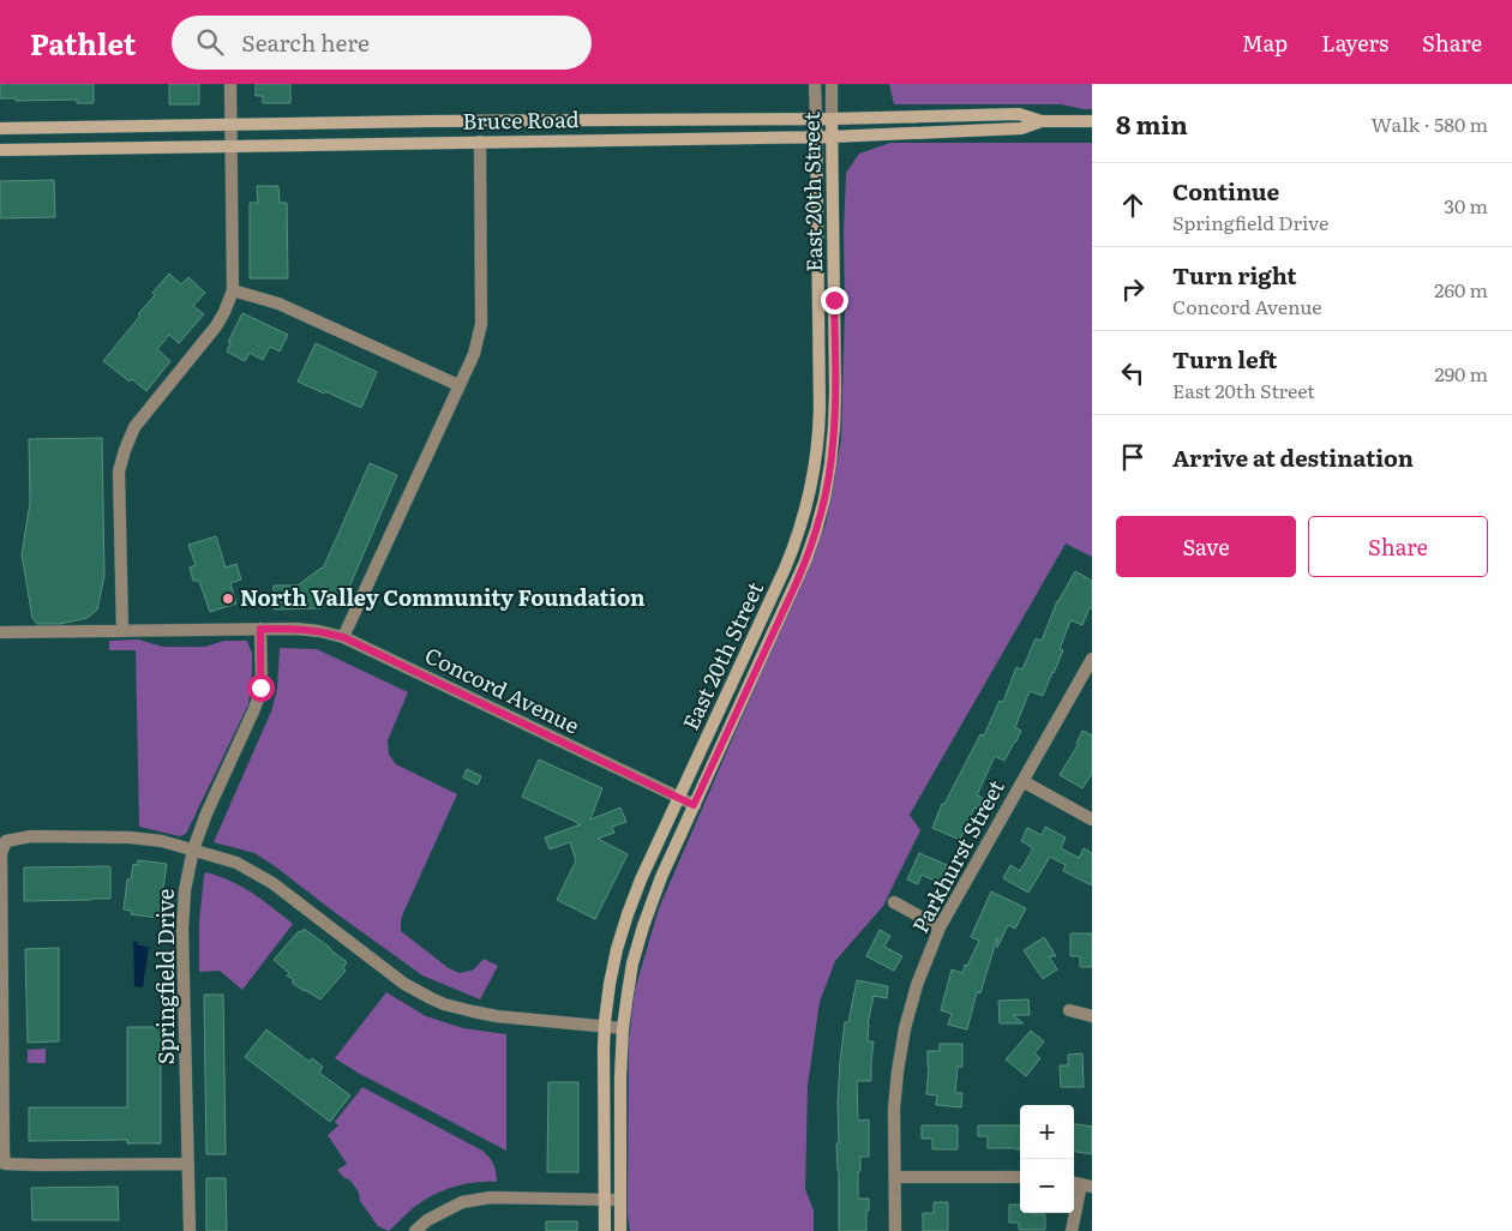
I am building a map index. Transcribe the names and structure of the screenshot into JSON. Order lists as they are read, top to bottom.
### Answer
{
  "streets": {
    "street": [
      "Bruce Road",
      "East 20th Street",
      "Concord Avenue",
      "Parkhurst Street",
      "Springfield Drive"
    ]
  },
  "crossings": [
    ["Bruce Road", "East 20th Street"],
    ["East 20th Street", "Concord Avenue"],
    ["Concord Avenue", "Springfield Drive"]
  ],
  "places": ["North Valley Community Foundation"],
  "page": {
    "header": "Pathlet",
    "search": "Search here",
    "nav": ["Map", "Layers", "Share"],
    "heading": ["8 min", "Walk · 580 m"],
    "list": [
      ["Continue", "Springfield Drive", "30 m"],
      ["Turn right", "Concord Avenue", "260 m"],
      ["Turn left", "East 20th Street", "290 m"],
      "Arrive at destination"
    ],
    "buttons": ["Save", "Share"],
    "map_buttons": ["+", "−"]
  }
}
